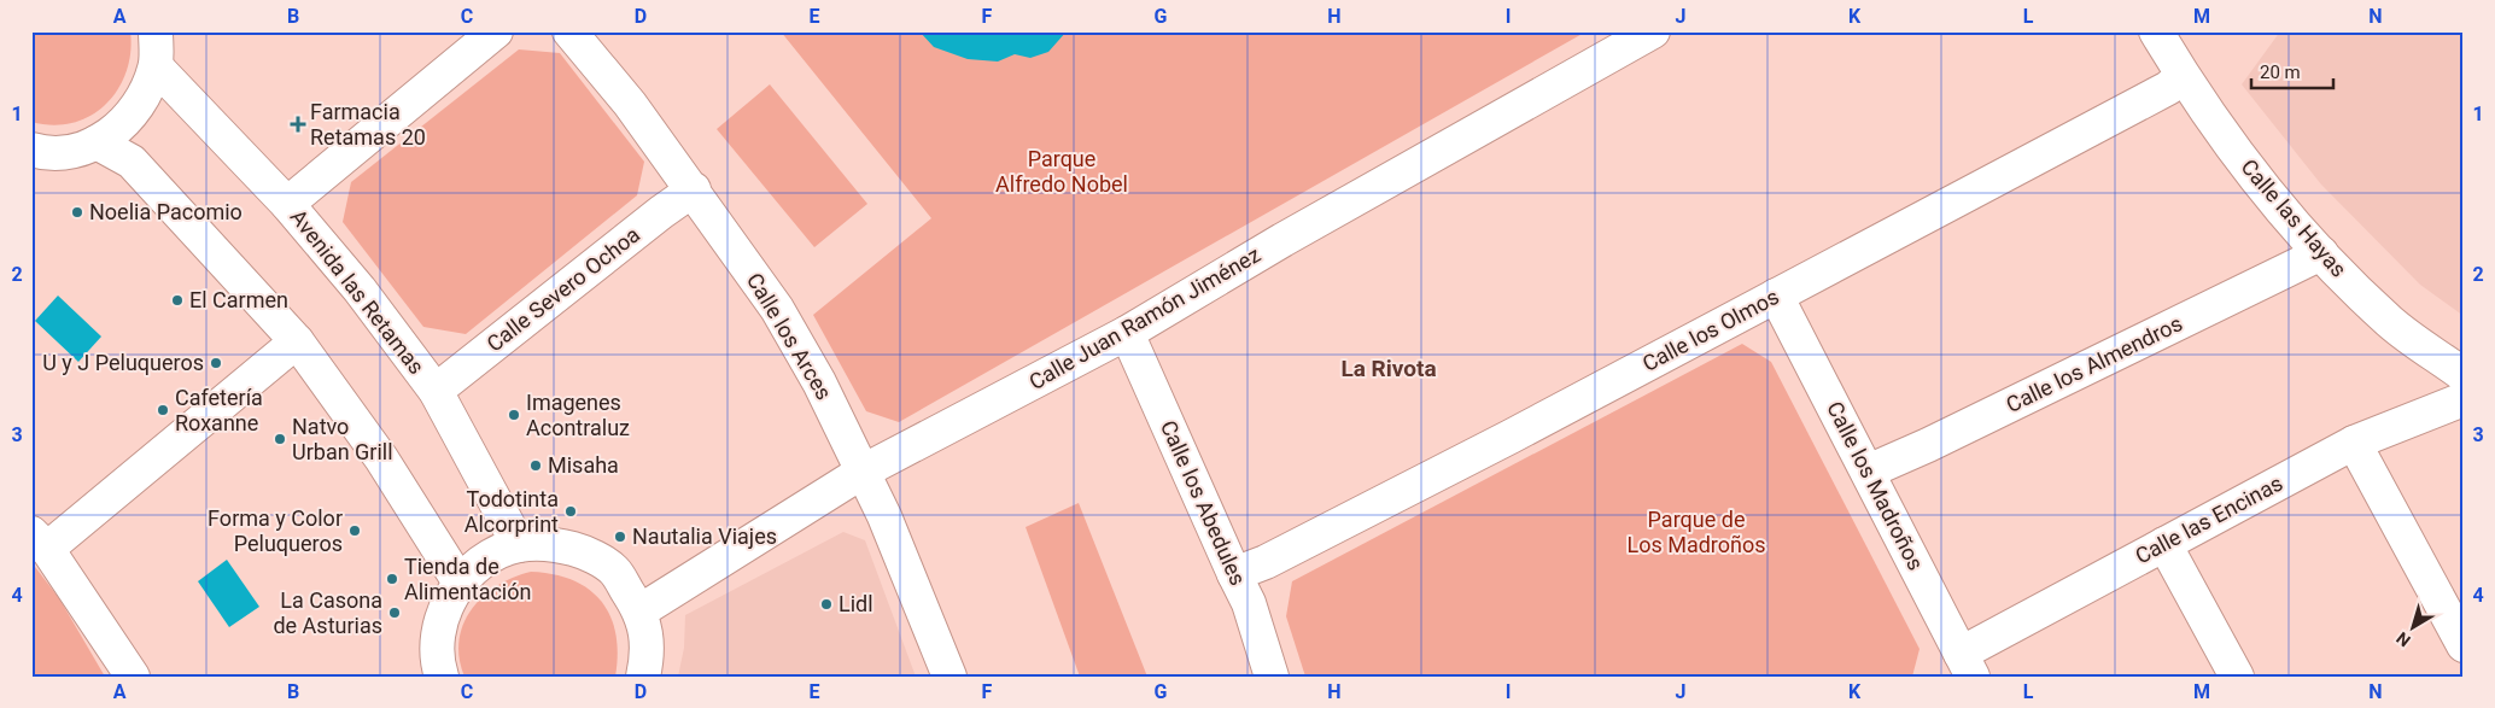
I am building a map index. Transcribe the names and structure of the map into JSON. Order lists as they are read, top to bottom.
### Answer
{
  "streets": {
    "street": [
      "Calle las Hayas",
      "Calle Severo Ochoa",
      "Avenida las Retamas",
      "Calle Juan Ramón Jiménez",
      "Calle los Olmos",
      "Calle los Arces",
      "Calle los Almendros",
      "Calle los Madroños",
      "Calle los Abedules",
      "Calle las Encinas"
    ]
  },
  "crossings": [
    ["Calle las Hayas", "Calle los Olmos"],
    ["Calle las Hayas", "Calle los Almendros"],
    ["Calle Severo Ochoa", "Avenida las Retamas"],
    ["Calle Severo Ochoa", "Calle los Arces"],
    ["Calle Juan Ramón Jiménez", "Calle los Arces"],
    ["Calle Juan Ramón Jiménez", "Calle los Abedules"],
    ["Calle los Olmos", "Calle los Madroños"],
    ["Calle los Olmos", "Calle los Abedules"],
    ["Calle los Almendros", "Calle los Madroños"],
    ["Calle los Madroños", "Calle las Encinas"]
  ],
  "districts": ["La Rivota"],
  "parks": ["Parque Alfredo Nobel", "Parque de Los Madroños"],
  "places": {
    "health": ["Farmacia Retamas 20"],
    "other": [
      "Noelia Pacomio",
      "El Carmen",
      "U y J Peluqueros",
      "Cafetería Roxanne",
      "Imagenes Acontraluz",
      "Natvo Urban Grill",
      "Misaha",
      "Todotinta Alcorprint",
      "Forma y Color Peluqueros",
      "Nautalia Viajes",
      "Tienda de Alimentación",
      "Lidl",
      "La Casona de Asturias"
    ]
  },
  "scale_bar": "20 m",
  "north": "bottom left",
  "grid": {
    "columns": [
      "A",
      "B",
      "C",
      "D",
      "E",
      "F",
      "G",
      "H",
      "I",
      "J",
      "K",
      "L",
      "M",
      "N"
    ],
    "rows": [
      "1",
      "2",
      "3",
      "4"
    ]
  }
}
